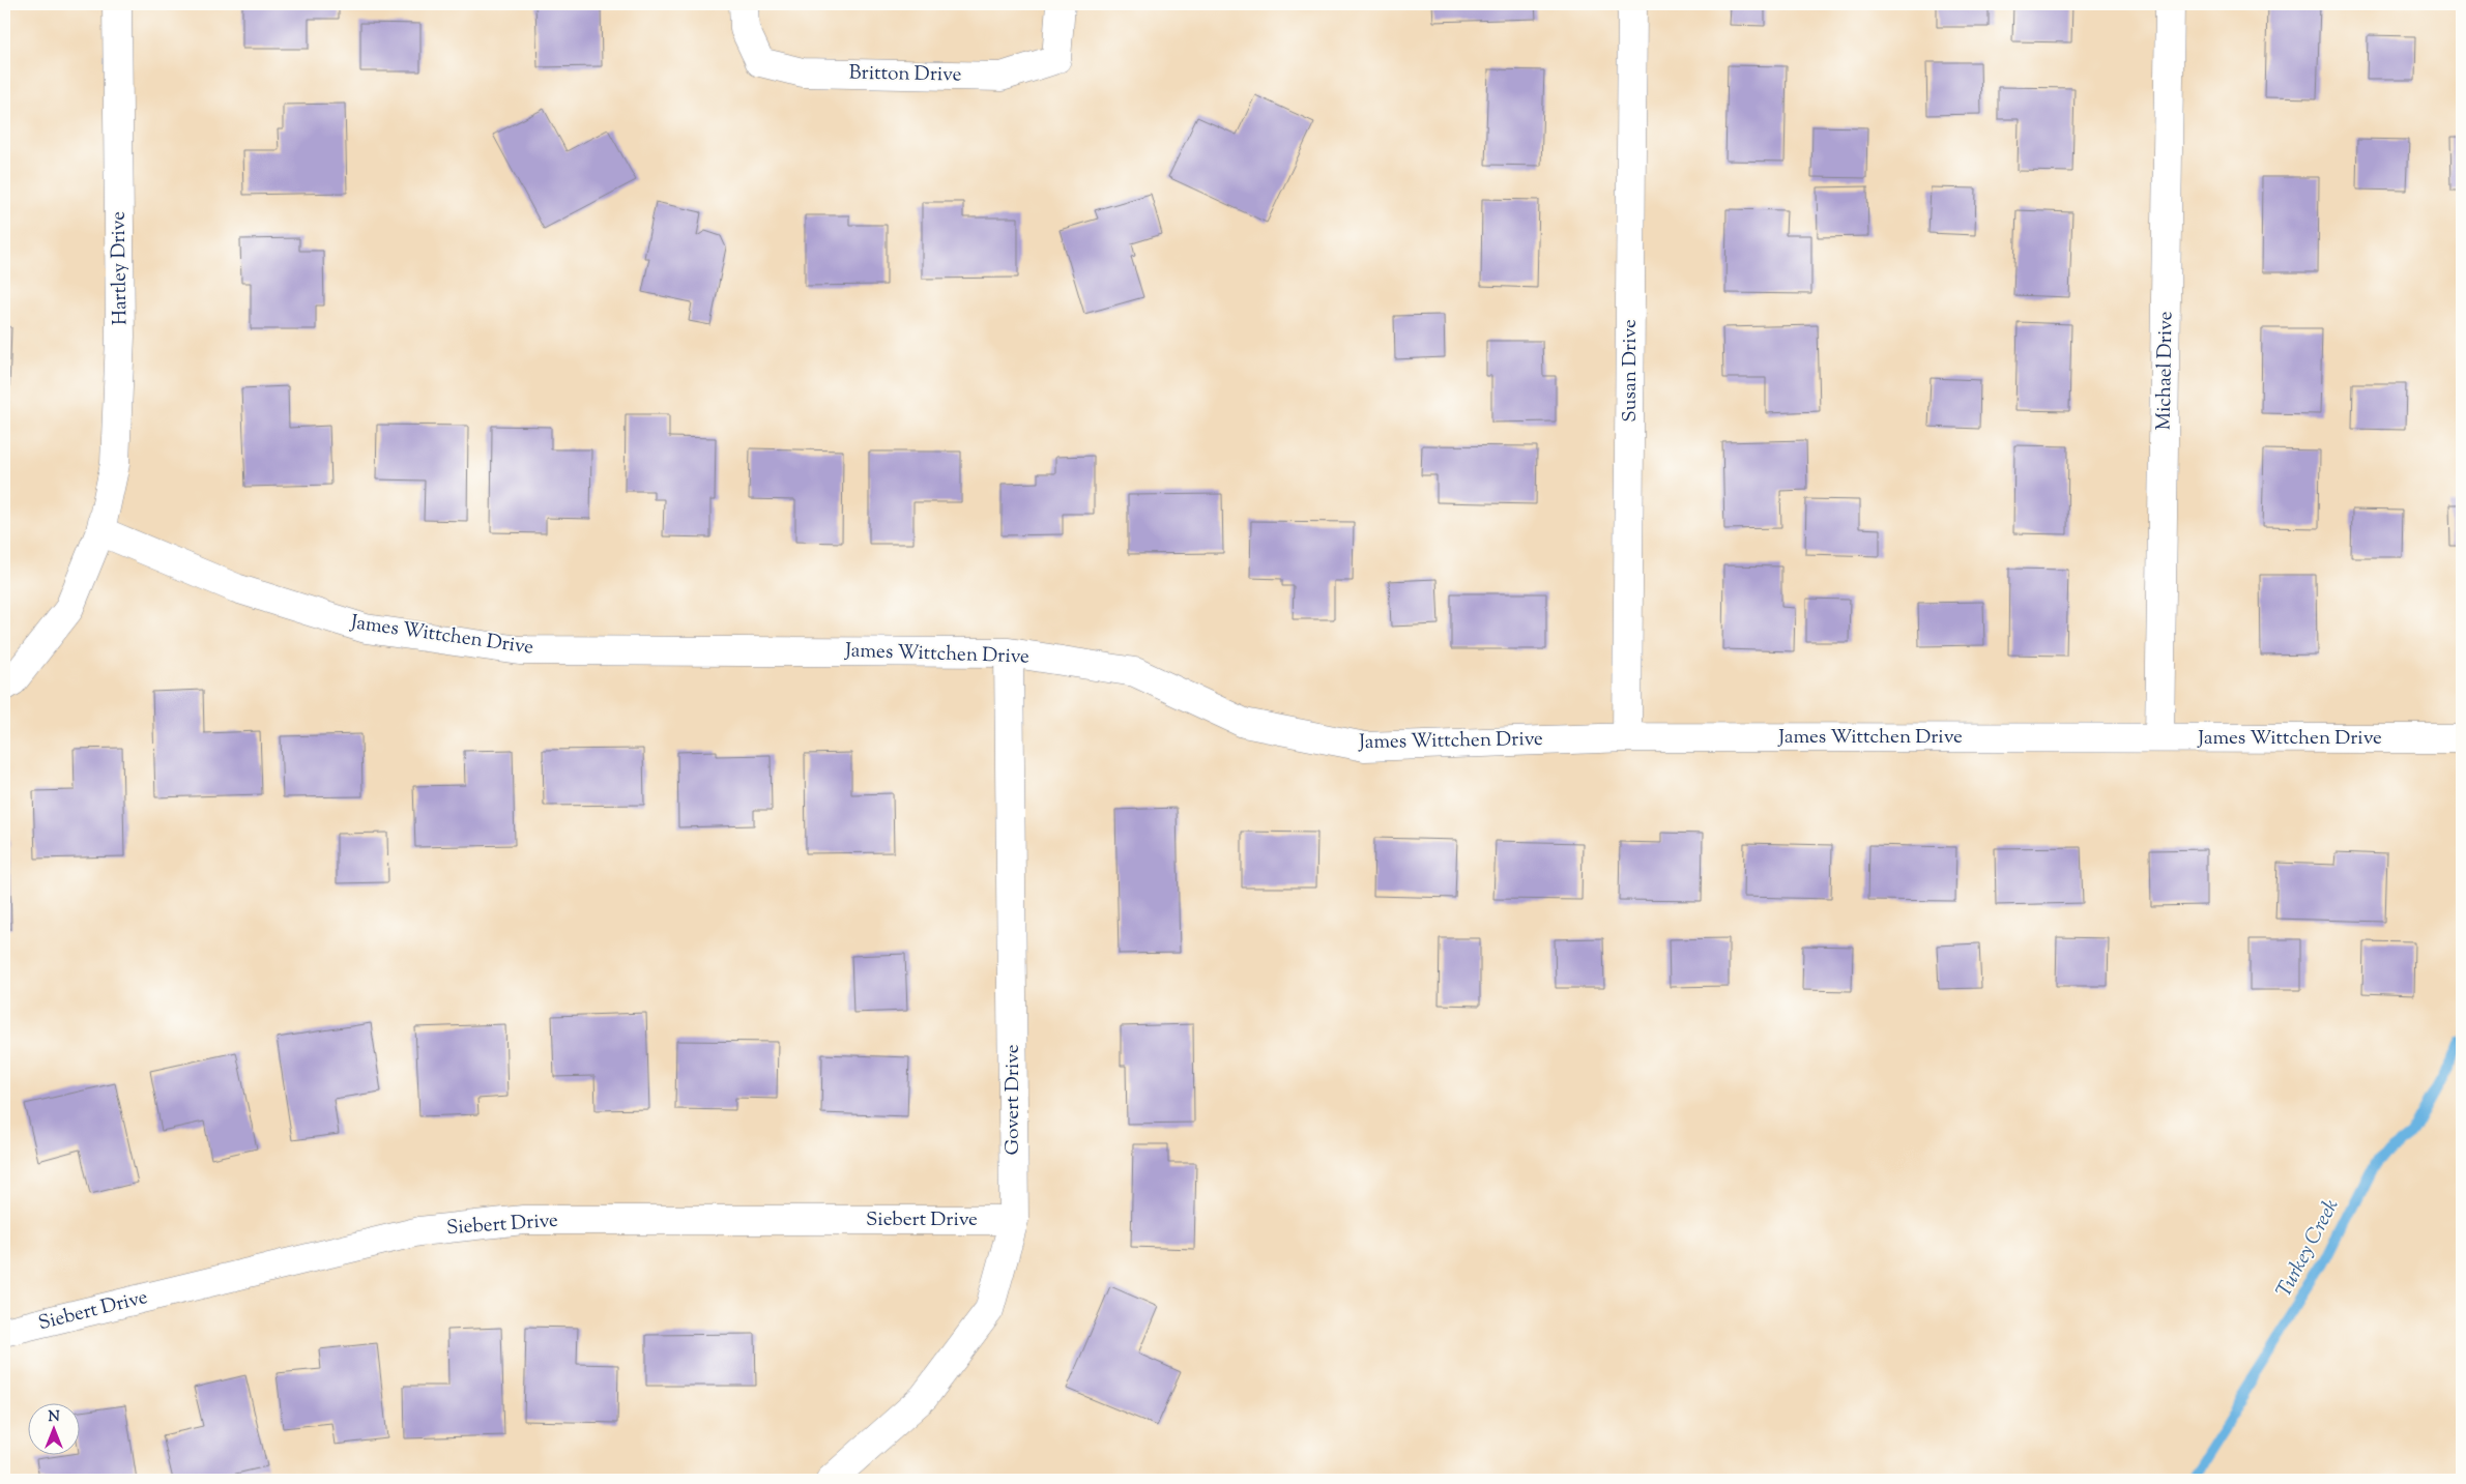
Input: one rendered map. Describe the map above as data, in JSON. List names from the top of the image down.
{
  "streets": {
    "street": [
      "Britton Drive",
      "Hartley Drive",
      "Susan Drive",
      "Michael Drive",
      "James Wittchen Drive",
      "Govert Drive",
      "Siebert Drive"
    ]
  },
  "crossings": [
    ["Hartley Drive", "James Wittchen Drive"],
    ["Susan Drive", "James Wittchen Drive"],
    ["Michael Drive", "James Wittchen Drive"],
    ["James Wittchen Drive", "Govert Drive"],
    ["Govert Drive", "Siebert Drive"]
  ],
  "water": ["Turkey Creek"],
  "north": "top"
}
